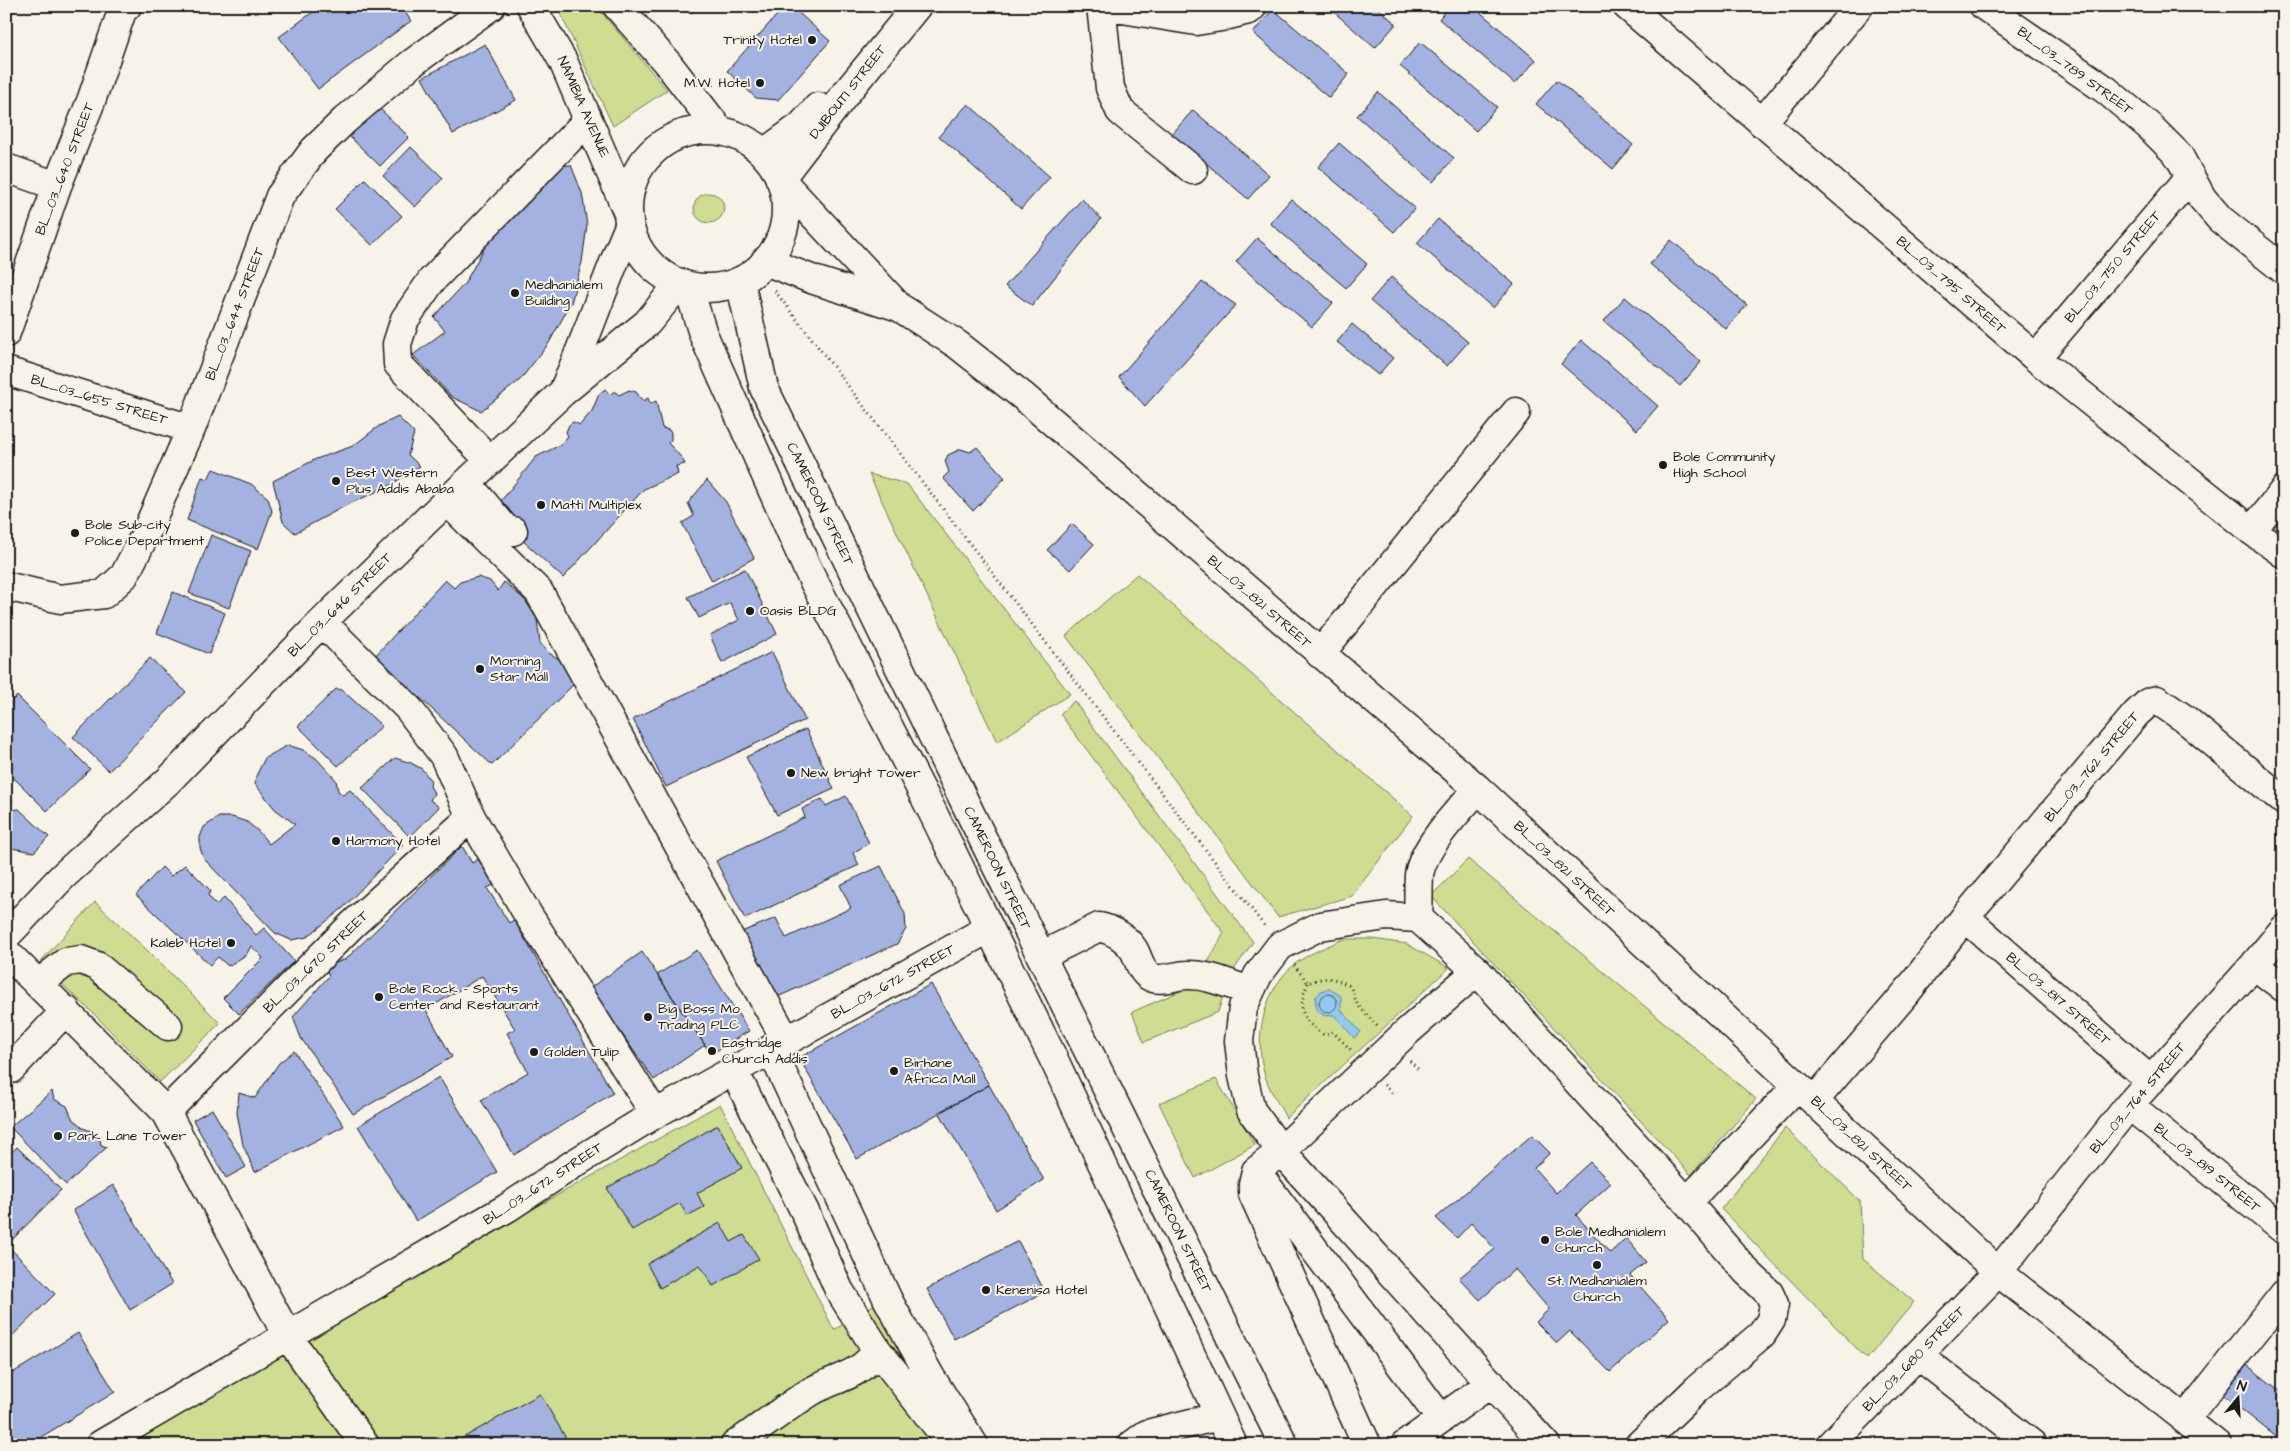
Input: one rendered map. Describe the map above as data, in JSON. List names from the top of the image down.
{
  "streets": {
    "street": [
      "BL_03_789 STREET",
      "DJIBOUTI STREET",
      "NAMIBIA AVENUE",
      "BL_03_640 STREET",
      "BL_03_750 STREET",
      "BL_03_795 STREET",
      "BL_03_644 STREET",
      "BL_03_655 STREET",
      "CAMEROON STREET",
      "BL_03_821 STREET",
      "BL_03_646 STREET",
      "BL_03_762 STREET",
      "BL_03_670 STREET",
      "BL_03_672 STREET",
      "BL_03_817 STREET",
      "BL_03_764 STREET",
      "BL_03_819 STREET",
      "BL_03_680 STREET"
    ]
  },
  "crossings": [
    ["BL_03_789 STREET", "BL_03_750 STREET"],
    ["DJIBOUTI STREET", "NAMIBIA AVENUE"],
    ["DJIBOUTI STREET", "CAMEROON STREET"],
    ["DJIBOUTI STREET", "BL_03_646 STREET"],
    ["NAMIBIA AVENUE", "CAMEROON STREET"],
    ["NAMIBIA AVENUE", "BL_03_646 STREET"],
    ["BL_03_750 STREET", "BL_03_795 STREET"],
    ["BL_03_644 STREET", "BL_03_655 STREET"],
    ["CAMEROON STREET", "BL_03_646 STREET"],
    ["BL_03_821 STREET", "BL_03_762 STREET"],
    ["BL_03_821 STREET", "BL_03_764 STREET"],
    ["BL_03_821 STREET", "BL_03_680 STREET"],
    ["BL_03_762 STREET", "BL_03_817 STREET"],
    ["BL_03_817 STREET", "BL_03_764 STREET"],
    ["BL_03_764 STREET", "BL_03_819 STREET"],
    ["BL_03_764 STREET", "BL_03_680 STREET"]
  ],
  "places": [
    "Trinity Hotel",
    "M.W. Hotel",
    "Medhanialem Building",
    "Bole Community High School",
    "Best Western Plus Addis Ababa",
    "Matti Multiplex",
    "Bole Sub-city Police Department",
    "Oasis BLDG",
    "Morning Star Mall",
    "New bright Tower",
    "Harmony Hotel",
    "Kaleb Hotel",
    "Bole Rock - Sports Center and Restaurant",
    "Big Boss Mo Trading PLC",
    "Eastridge Church Addis",
    "Golden Tulip",
    "Birhane Africa Mall",
    "Park Lane Tower",
    "Bole Medhanialem Church",
    "St. Medhanialem Church",
    "Kenenisa Hotel"
  ],
  "north": "top"
}
